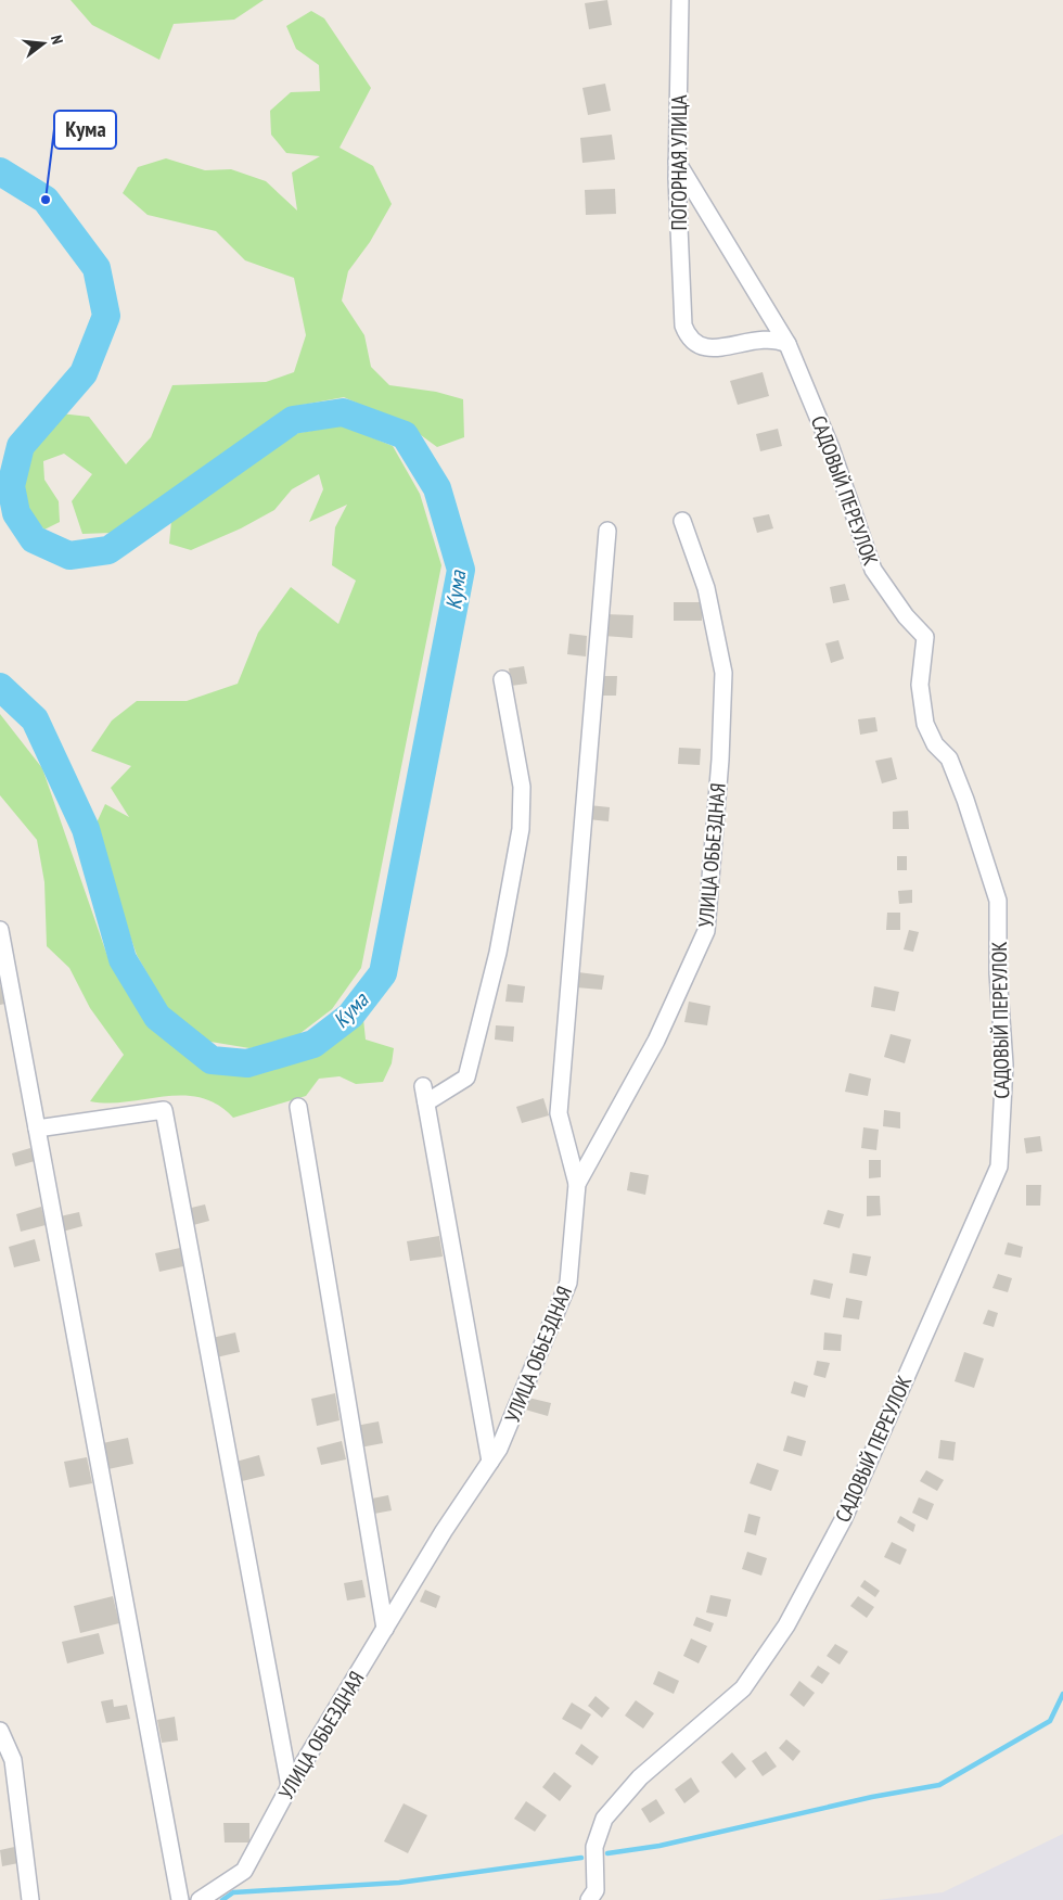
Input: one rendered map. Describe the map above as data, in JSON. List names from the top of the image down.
{
  "streets": {
    "street": ["ПОГОРНАЯ УЛИЦА", "САДОВЫЙ ПЕРЕУЛОК", "УЛИЦА ОБЬЕЗДНАЯ"]
  },
  "crossings": [
    ["ПОГОРНАЯ УЛИЦА", "САДОВЫЙ ПЕРЕУЛОК"]
  ],
  "water": ["Кума"],
  "places": ["Кума"],
  "north": "right"
}
